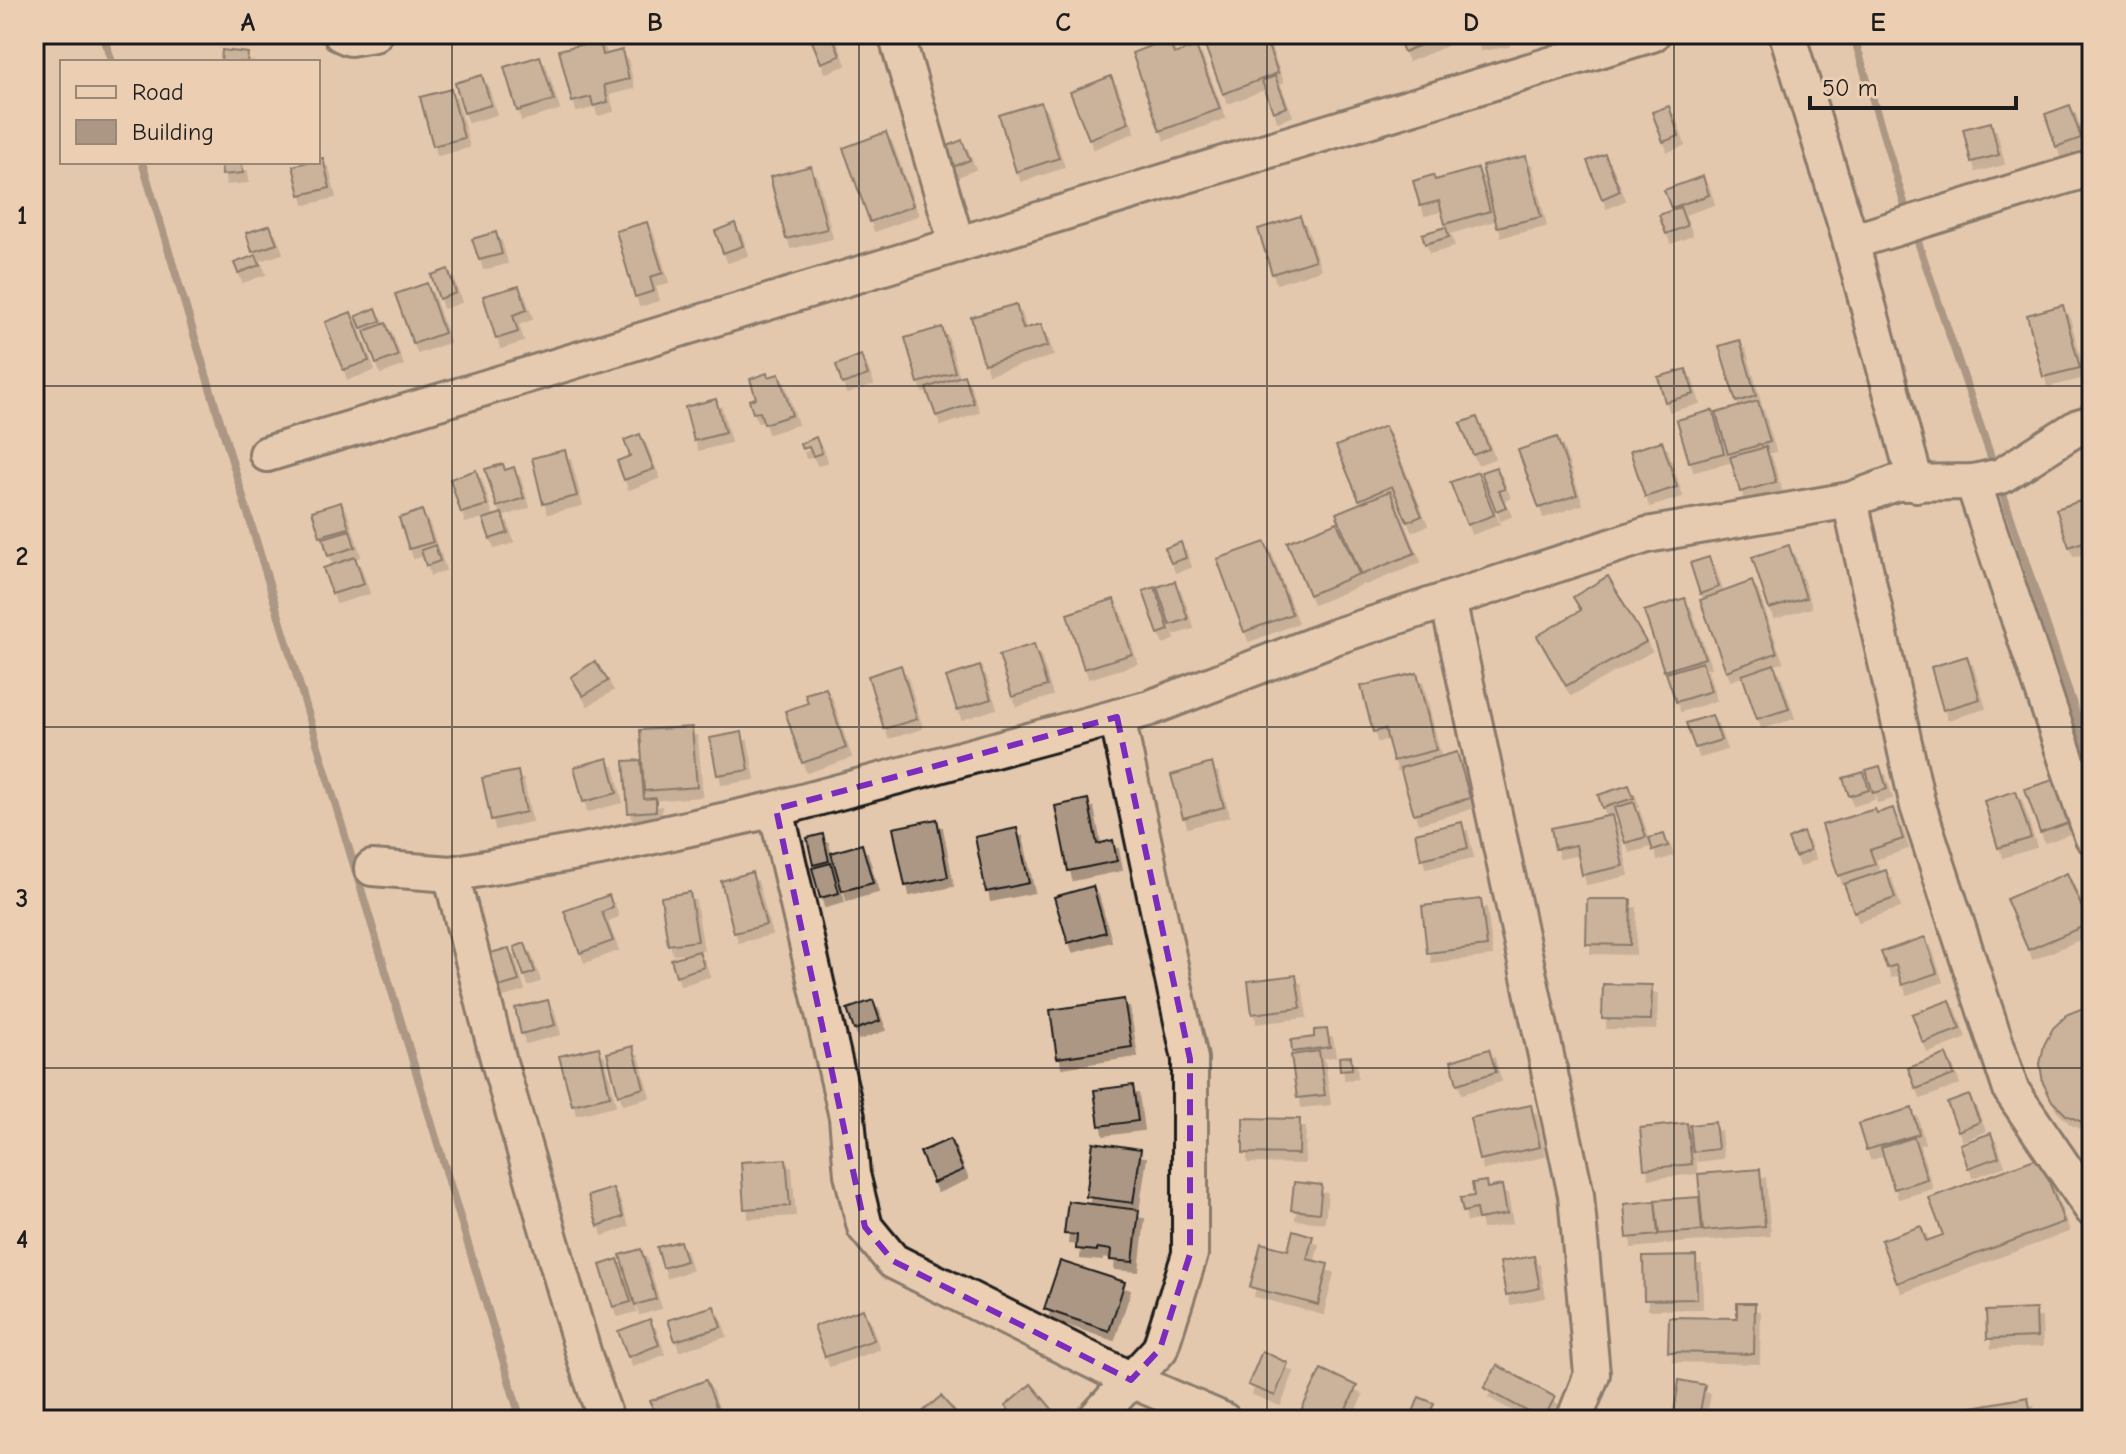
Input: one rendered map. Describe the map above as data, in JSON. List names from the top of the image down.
{
  "legend": ["Road", "Building"],
  "scale_bar": "50 m",
  "grid": {
    "columns": [
      "A",
      "B",
      "C",
      "D",
      "E"
    ],
    "rows": [
      "1",
      "2",
      "3",
      "4"
    ]
  }
}
